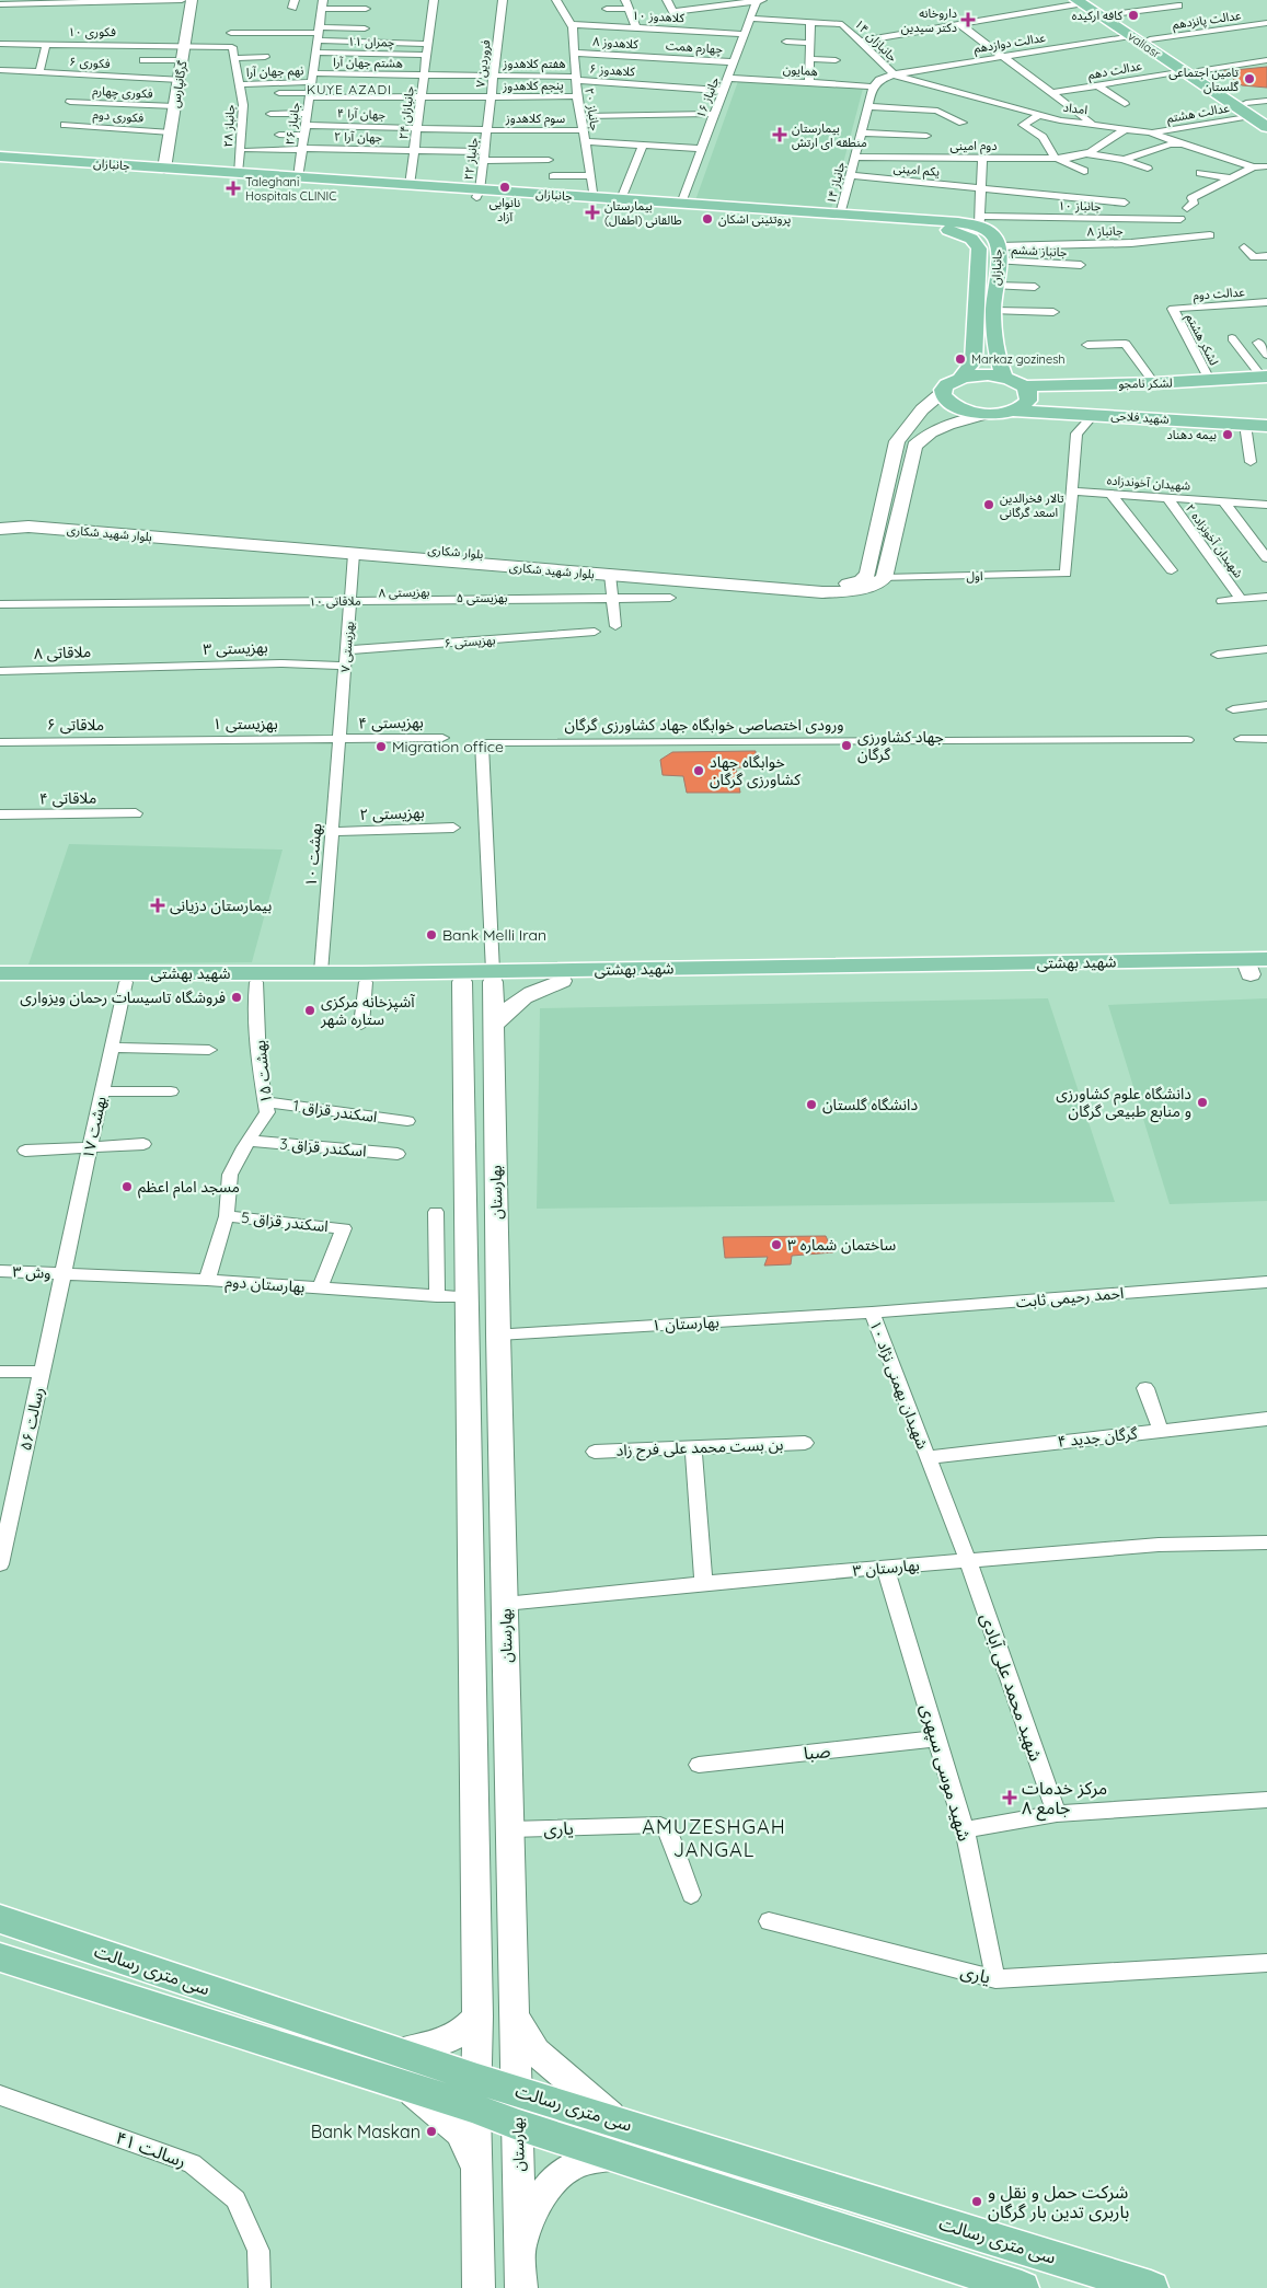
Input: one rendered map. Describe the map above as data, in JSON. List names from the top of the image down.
{
  "streets": {
    "main road": [
      "valiasr",
      "گرگانپارس",
      "جانبازان",
      "لشکر نامجو",
      "شهید فلاحی",
      "بلوار شهید شکاری",
      "بلوار شکاری",
      "شهید بهشتی",
      "بهارستان",
      "سی متری رسالت"
    ],
    "street": [
      "کلاهدوز ۱۰",
      "عدالت پانزدهم",
      "فکوری ۱۰",
      "جانبازان ۱۴",
      "۱۱ چمران",
      "کلاهدوز ۸",
      "عدالت دوازدهم",
      "چهارم همت",
      "فکوری ۶",
      "هشتم جهان آرا",
      "فروردین ۷",
      "هفتم کلاهدوز",
      "کلاهدوز ۶",
      "همایون",
      "عدالت دهم",
      "نهم جهان آرا",
      "پنجم کلاهدوز",
      "فکوری چهارم",
      "جانباز ۱۶",
      "امداد",
      "۲۰ جانباز",
      "جانبازان ۲۴",
      "عدالت هشتم",
      "۴ جهان آرا",
      "فکوری دوم",
      "سوم کلاهدوز",
      "جانباز ۲۶",
      "جانباز ۲۸",
      "۲ جهان آرا",
      "دوم امینی",
      "۲۲ جانباز",
      "یکم امینی",
      "جانباز ۱۴",
      "۱۰ جانباز",
      "جانباز ۸",
      "جانباز ششم",
      "عدالت دوم",
      "لشکر هشتم",
      "شهیدان آخوندزاده",
      "۲ شهیدان آخونزاده",
      "اول",
      "۸ بهزیستی",
      "۵ بهزیستی",
      "۱۰ ملاقاتی",
      "بهزیستی ۶",
      "۷ بهزیستی",
      "۳ بهزیستی",
      "ملاقاتی ۸",
      "بهزیستی ۴",
      "بهزیستی ۱",
      "۶ ملاقاتی",
      "ورودی اختصاصی خوابگاه جهاد کشاورزی گرگان",
      "ملاقاتی ۴",
      "۲ بهزیستی",
      "بهشت ۱۰",
      "بهشت ۱۵",
      "اسکندر قزاق 1",
      "بهشت ۱۷",
      "اسکندر قزاق 3",
      "اسکندر قزاق 5",
      "وش ۳",
      "بهارستان دوم",
      "احمد رحیمی ثابت",
      "۱ بهارستان",
      "۱۰ شهیدان بهمنی نژاد",
      "۵۶ رسالت",
      "گرگان جدید ۴",
      "بن بست محمد علی فرح زاد",
      "بهارستان ۳",
      "شهید محمد علی آبادی",
      "صبا",
      "شهید موسی سپهری",
      "یاری",
      "۴۱ رسالت"
    ]
  },
  "crossings": [
    ["کلاهدوز ۱۰", "جانباز ۱۶"],
    ["کلاهدوز ۱۰", "۲۰ جانباز"],
    ["فکوری ۱۰", "گرگانپارس"],
    ["فکوری ۱۰", "جانباز ۲۸"],
    ["جانبازان ۱۴", "عدالت دوازدهم"],
    ["جانبازان ۱۴", "امداد"],
    ["۱۱ چمران", "جانبازان ۲۴"],
    ["۱۱ چمران", "جانباز ۲۶"],
    ["کلاهدوز ۸", "چهارم همت"],
    ["کلاهدوز ۸", "۲۰ جانباز"],
    ["عدالت دوازدهم", "valiasr"],
    ["عدالت دوازدهم", "امداد"],
    ["valiasr", "عدالت دهم"],
    ["valiasr", "عدالت هشتم"],
    ["چهارم همت", "جانباز ۱۶"],
    ["فکوری ۶", "گرگانپارس"],
    ["هشتم جهان آرا", "هفتم کلاهدوز"],
    ["هشتم جهان آرا", "نهم جهان آرا"],
    ["هشتم جهان آرا", "جانبازان ۲۴"],
    ["هشتم جهان آرا", "جانباز ۲۶"],
    ["فروردین ۷", "هفتم کلاهدوز"],
    ["فروردین ۷", "پنجم کلاهدوز"],
    ["فروردین ۷", "سوم کلاهدوز"],
    ["فروردین ۷", "۲۲ جانباز"],
    ["هفتم کلاهدوز", "کلاهدوز ۶"],
    ["هفتم کلاهدوز", "۲۰ جانباز"],
    ["کلاهدوز ۶", "جانباز ۱۶"],
    ["کلاهدوز ۶", "۲۰ جانباز"],
    ["همایون", "جانباز ۱۶"],
    ["همایون", "جانباز ۱۴"],
    ["نهم جهان آرا", "جانباز ۲۶"],
    ["نهم جهان آرا", "جانباز ۲۸"],
    ["گرگانپارس", "فکوری چهارم"],
    ["گرگانپارس", "فکوری دوم"],
    ["گرگانپارس", "جانبازان"],
    ["پنجم کلاهدوز", "۲۰ جانباز"],
    ["پنجم کلاهدوز", "جانبازان ۲۴"],
    ["پنجم کلاهدوز", "جانباز ۲۶"],
    ["جانباز ۱۶", "جانبازان"],
    ["امداد", "عدالت هشتم"],
    ["۲۰ جانباز", "سوم کلاهدوز"],
    ["۲۰ جانباز", "جانبازان"],
    ["جانبازان ۲۴", "۴ جهان آرا"],
    ["جانبازان ۲۴", "۲ جهان آرا"],
    ["جانبازان ۲۴", "جانبازان"],
    ["۴ جهان آرا", "سوم کلاهدوز"],
    ["۴ جهان آرا", "جانباز ۲۶"],
    ["سوم کلاهدوز", "۲۲ جانباز"],
    ["جانباز ۲۶", "۲ جهان آرا"],
    ["جانباز ۲۶", "جانبازان"],
    ["جانباز ۲۸", "جانبازان"],
    ["۲ جهان آرا", "۲۲ جانباز"],
    ["دوم امینی", "جانباز ۱۴"],
    ["۲۲ جانباز", "جانبازان"],
    ["جانبازان", "جانباز ۱۴"],
    ["جانبازان", "۱۰ جانباز"],
    ["جانبازان", "جانباز ۸"],
    ["جانبازان", "جانباز ششم"],
    ["جانبازان", "شهید فلاحی"],
    ["جانبازان", "بلوار شکاری"],
    ["یکم امینی", "جانباز ۱۴"],
    ["۱۰ جانباز", "جانباز ۸"],
    ["جانباز ۸", "جانباز ششم"],
    ["عدالت دوم", "لشکر هشتم"],
    ["لشکر هشتم", "لشکر نامجو"],
    ["شهید فلاحی", "بلوار شکاری"],
    ["شهیدان آخوندزاده", "۲ شهیدان آخونزاده"],
    ["شهیدان آخوندزاده", "اول"],
    ["بلوار شهید شکاری", "بلوار شکاری"],
    ["بلوار شهید شکاری", "اول"],
    ["بلوار شهید شکاری", "۷ بهزیستی"],
    ["۸ بهزیستی", "۵ بهزیستی"],
    ["۸ بهزیستی", "۷ بهزیستی"],
    ["۵ بهزیستی", "۱۰ ملاقاتی"],
    ["۵ بهزیستی", "۷ بهزیستی"],
    ["بهزیستی ۶", "۷ بهزیستی"],
    ["۷ بهزیستی", "۳ بهزیستی"],
    ["۷ بهزیستی", "بهزیستی ۴"],
    ["۷ بهزیستی", "بهزیستی ۱"],
    ["۷ بهزیستی", "بهشت ۱۰"],
    ["۳ بهزیستی", "ملاقاتی ۸"],
    ["بهزیستی ۴", "بهزیستی ۱"],
    ["بهزیستی ۴", "بهشت ۱۰"],
    ["بهزیستی ۱", "۶ ملاقاتی"],
    ["بهزیستی ۱", "بهشت ۱۰"],
    ["ورودی اختصاصی خوابگاه جهاد کشاورزی گرگان", "شهید بهشتی"],
    ["ورودی اختصاصی خوابگاه جهاد کشاورزی گرگان", "بهارستان"],
    ["۲ بهزیستی", "بهشت ۱۰"],
    ["بهشت ۱۰", "شهید بهشتی"],
    ["شهید بهشتی", "بهشت ۱۵"],
    ["شهید بهشتی", "بهشت ۱۷"],
    ["شهید بهشتی", "بهارستان"],
    ["بهشت ۱۵", "اسکندر قزاق 1"],
    ["بهشت ۱۵", "اسکندر قزاق 3"],
    ["بهشت ۱۵", "اسکندر قزاق 5"],
    ["بهشت ۱۵", "بهارستان دوم"],
    ["بهشت ۱۷", "وش ۳"],
    ["بهشت ۱۷", "بهارستان دوم"],
    ["بهشت ۱۷", "۵۶ رسالت"],
    ["بهارستان", "بهارستان دوم"],
    ["بهارستان", "۱ بهارستان"],
    ["بهارستان", "بهارستان ۳"],
    ["بهارستان", "یاری"],
    ["بهارستان", "سی متری رسالت"],
    ["اسکندر قزاق 5", "بهارستان دوم"],
    ["وش ۳", "بهارستان دوم"],
    ["وش ۳", "۵۶ رسالت"],
    ["بهارستان دوم", "۵۶ رسالت"],
    ["احمد رحیمی ثابت", "۱ بهارستان"],
    ["احمد رحیمی ثابت", "۱۰ شهیدان بهمنی نژاد"],
    ["۱ بهارستان", "۱۰ شهیدان بهمنی نژاد"],
    ["۱۰ شهیدان بهمنی نژاد", "گرگان جدید ۴"],
    ["۱۰ شهیدان بهمنی نژاد", "بهارستان ۳"],
    ["۱۰ شهیدان بهمنی نژاد", "شهید محمد علی آبادی"],
    ["بهارستان ۳", "شهید محمد علی آبادی"],
    ["بهارستان ۳", "شهید موسی سپهری"],
    ["صبا", "شهید موسی سپهری"],
    ["شهید موسی سپهری", "یاری"]
  ],
  "districts": ["KUYE AZADI", "AMUZESHGAH JANGAL"],
  "places": {
    "other": [
      "کافه ارکیده",
      "تامین اجتماعی گلستان",
      "نانوایی آزاد",
      "پروتئینی اشکان",
      "Markaz gozinesh",
      "بیمه دهناد",
      "تالار فخرالدین اسعد گرگانی",
      "جهاد کشاورزی گرگان",
      "Migration office",
      "خوابگاه جهاد کشاورزی گرگان",
      "Bank Melli Iran",
      "فروشگاه تاسیسات رحمان ویزواری",
      "آشپزخانه مرکزی ستاره شهر",
      "دانشگاه علوم کشاورزی و منابع طبیعی گرگان",
      "دانشگاه گلستان",
      "مسجد امام اعظم",
      "ساختمان شماره ۳",
      "Bank Maskan",
      "شرکت حمل و نقل و باربری تدین بار گرگان"
    ],
    "health": [
      "داروخانه دکتر سیدین",
      "بیمارستان منطقه ای ارتش",
      "Taleghani Hospitals CLINIC",
      "بیمارستان طالقانی (اطفال)",
      "بیمارستان دزیانی",
      "مرکز خدمات جامع ۸"
    ]
  }
}
